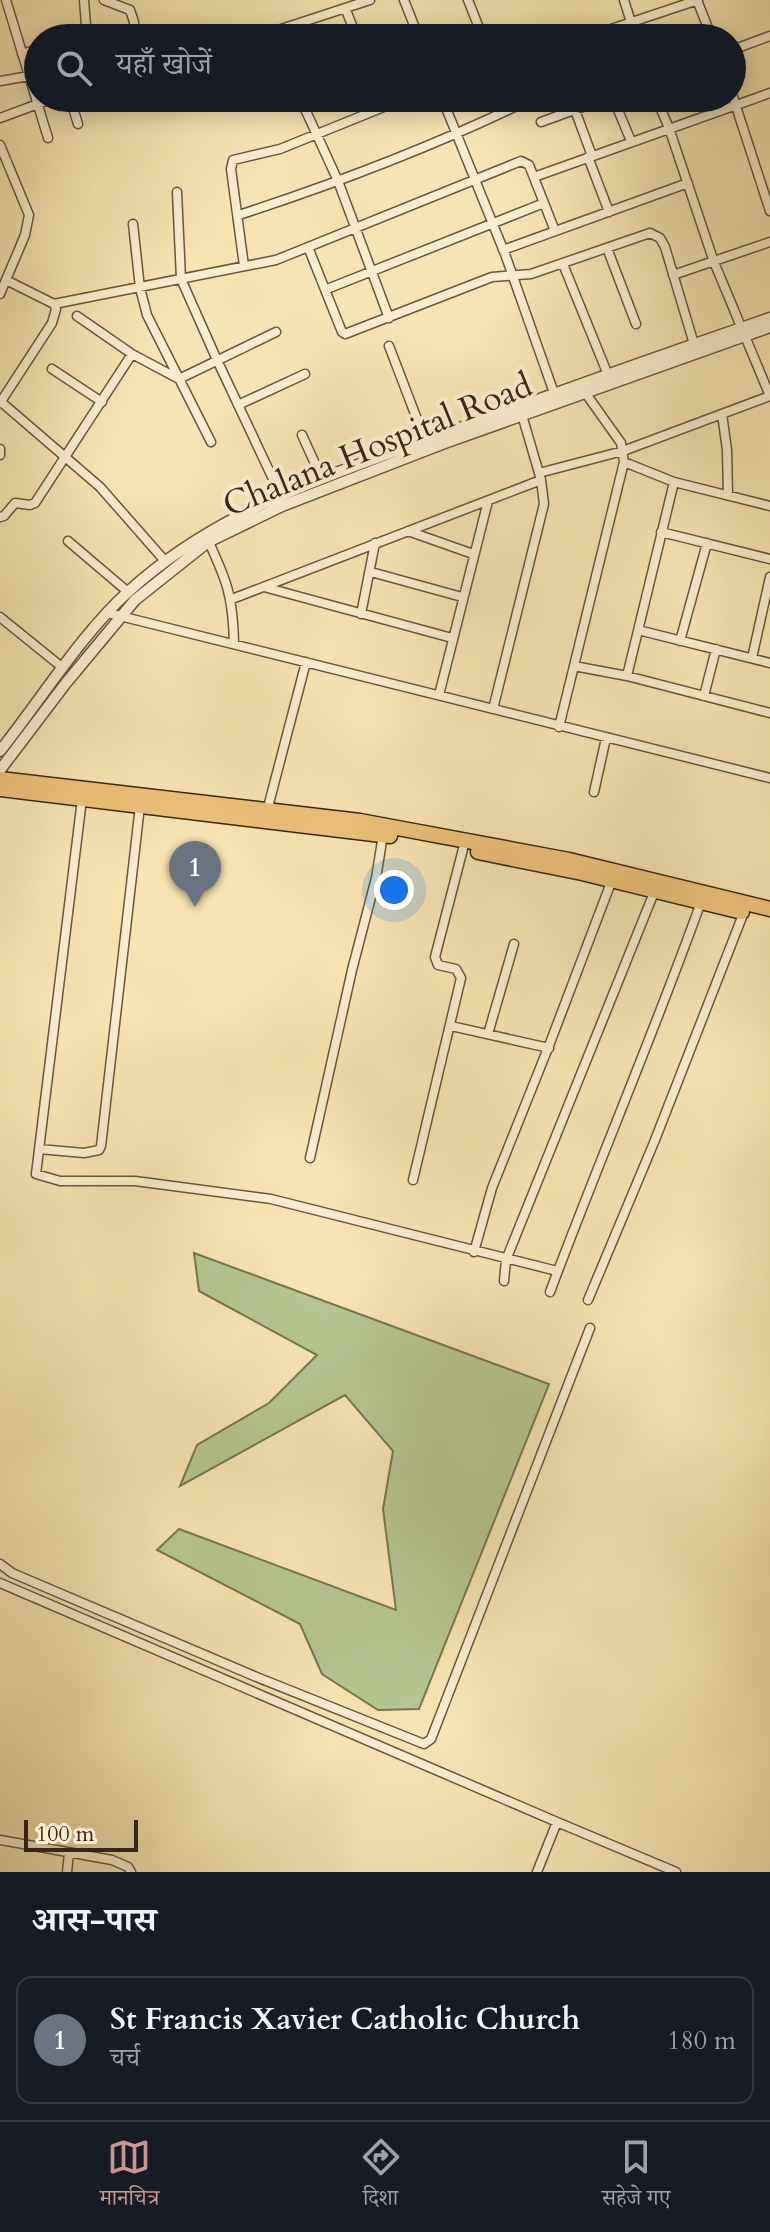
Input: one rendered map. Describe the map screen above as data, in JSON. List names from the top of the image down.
{
  "streets": {
    "street": ["Chalana Hospital Road"]
  },
  "scale_bar": "100 m",
  "page": {
    "search": "यहाँ खोजें",
    "pins": "1",
    "scale": "100 m",
    "heading": "आस-पास",
    "list": [
      {
        "mark": "1",
        "name": "St Francis Xavier Catholic Church",
        "note": "चर्च",
        "value": "180 m"
      }
    ],
    "nav": ["मानचित्र", "दिशा", "सहेजे गए"]
  }
}
